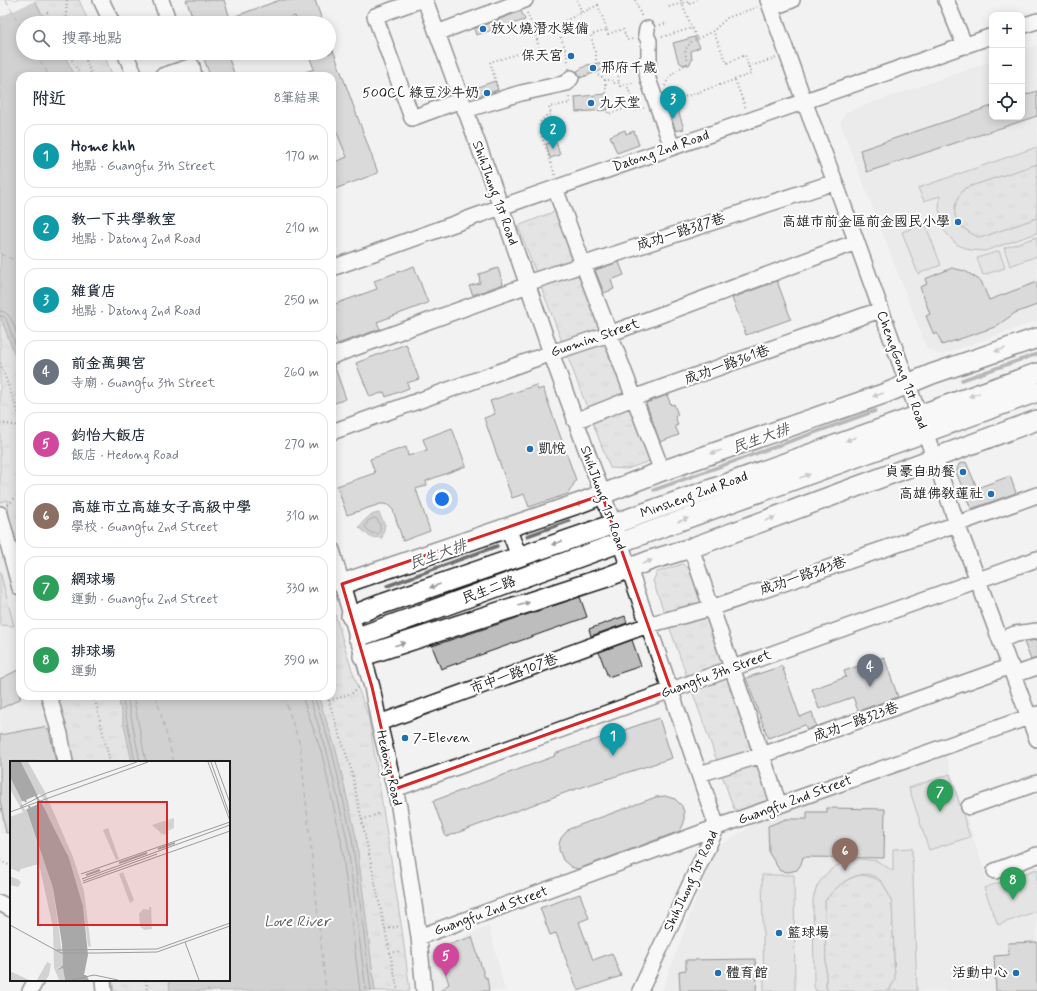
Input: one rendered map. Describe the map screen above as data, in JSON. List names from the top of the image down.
{
  "streets": {
    "main road": ["Minsheng 2nd Road", "民生二路"],
    "street": [
      "Datong 2nd Road",
      "ShihJhong 1st Road",
      "成功一路387巷",
      "Guomin Street",
      "成功一路361巷",
      "ChengGong 1st Road",
      "成功一路343巷",
      "市中一路107巷",
      "Guangfu 3th Street",
      "成功一路323巷",
      "Hedong Road",
      "Guangfu 2nd Street"
    ]
  },
  "crossings": [
    ["Datong 2nd Road", "ShihJhong 1st Road"],
    ["Datong 2nd Road", "ChengGong 1st Road"],
    ["ShihJhong 1st Road", "成功一路387巷"],
    ["ShihJhong 1st Road", "Guomin Street"],
    ["ShihJhong 1st Road", "成功一路361巷"],
    ["ShihJhong 1st Road", "Minsheng 2nd Road"],
    ["ShihJhong 1st Road", "成功一路343巷"],
    ["ShihJhong 1st Road", "民生二路"],
    ["ShihJhong 1st Road", "市中一路107巷"],
    ["ShihJhong 1st Road", "Guangfu 3th Street"],
    ["ShihJhong 1st Road", "成功一路323巷"],
    ["ShihJhong 1st Road", "Guangfu 2nd Street"],
    ["成功一路387巷", "ChengGong 1st Road"],
    ["Guomin Street", "ChengGong 1st Road"],
    ["成功一路361巷", "ChengGong 1st Road"],
    ["ChengGong 1st Road", "Minsheng 2nd Road"],
    ["ChengGong 1st Road", "成功一路343巷"],
    ["ChengGong 1st Road", "Guangfu 3th Street"],
    ["ChengGong 1st Road", "成功一路323巷"],
    ["ChengGong 1st Road", "Guangfu 2nd Street"],
    ["Minsheng 2nd Road", "民生二路"],
    ["Minsheng 2nd Road", "Hedong Road"],
    ["成功一路343巷", "市中一路107巷"],
    ["民生二路", "Hedong Road"],
    ["市中一路107巷", "Hedong Road"],
    ["Guangfu 3th Street", "Hedong Road"],
    ["Hedong Road", "Guangfu 2nd Street"]
  ],
  "water": ["民生大排", "Love River"],
  "places": [
    "放火燒潛水裝備",
    "保天宮",
    "邢府千歲",
    "500CC 綠豆沙牛奶",
    "九天堂",
    "高雄市前金區前金國民小學",
    "凱悅",
    "貞豪自助餐",
    "高雄佛教蓮社",
    "7-Eleven",
    "籃球場",
    "體育館",
    "活動中心"
  ],
  "page": {
    "map_buttons": ["+", "−"],
    "search": "搜尋地點",
    "heading": ["附近", "8筆結果"],
    "pins": [
      "3",
      "2",
      "4",
      "1",
      "7",
      "6",
      "8",
      "5"
    ],
    "list": [
      {
        "mark": "1",
        "name": "Home khh",
        "note": "地點 · Guangfu 3th Street",
        "value": "170 m"
      },
      {
        "mark": "2",
        "name": "教一下共學教室",
        "note": "地點 · Datong 2nd Road",
        "value": "210 m"
      },
      {
        "mark": "3",
        "name": "雜貨店",
        "note": "地點 · Datong 2nd Road",
        "value": "250 m"
      },
      {
        "mark": "4",
        "name": "前金萬興宮",
        "note": "寺廟 · Guangfu 3th Street",
        "value": "260 m"
      },
      {
        "mark": "5",
        "name": "鈞怡大飯店",
        "note": "飯店 · Hedong Road",
        "value": "270 m"
      },
      {
        "mark": "6",
        "name": "高雄市立高雄女子高級中學",
        "note": "學校 · Guangfu 2nd Street",
        "value": "310 m"
      },
      {
        "mark": "7",
        "name": "網球場",
        "note": "運動 · Guangfu 2nd Street",
        "value": "330 m"
      },
      {
        "mark": "8",
        "name": "排球場",
        "note": "運動",
        "value": "390 m"
      }
    ]
  }
}
